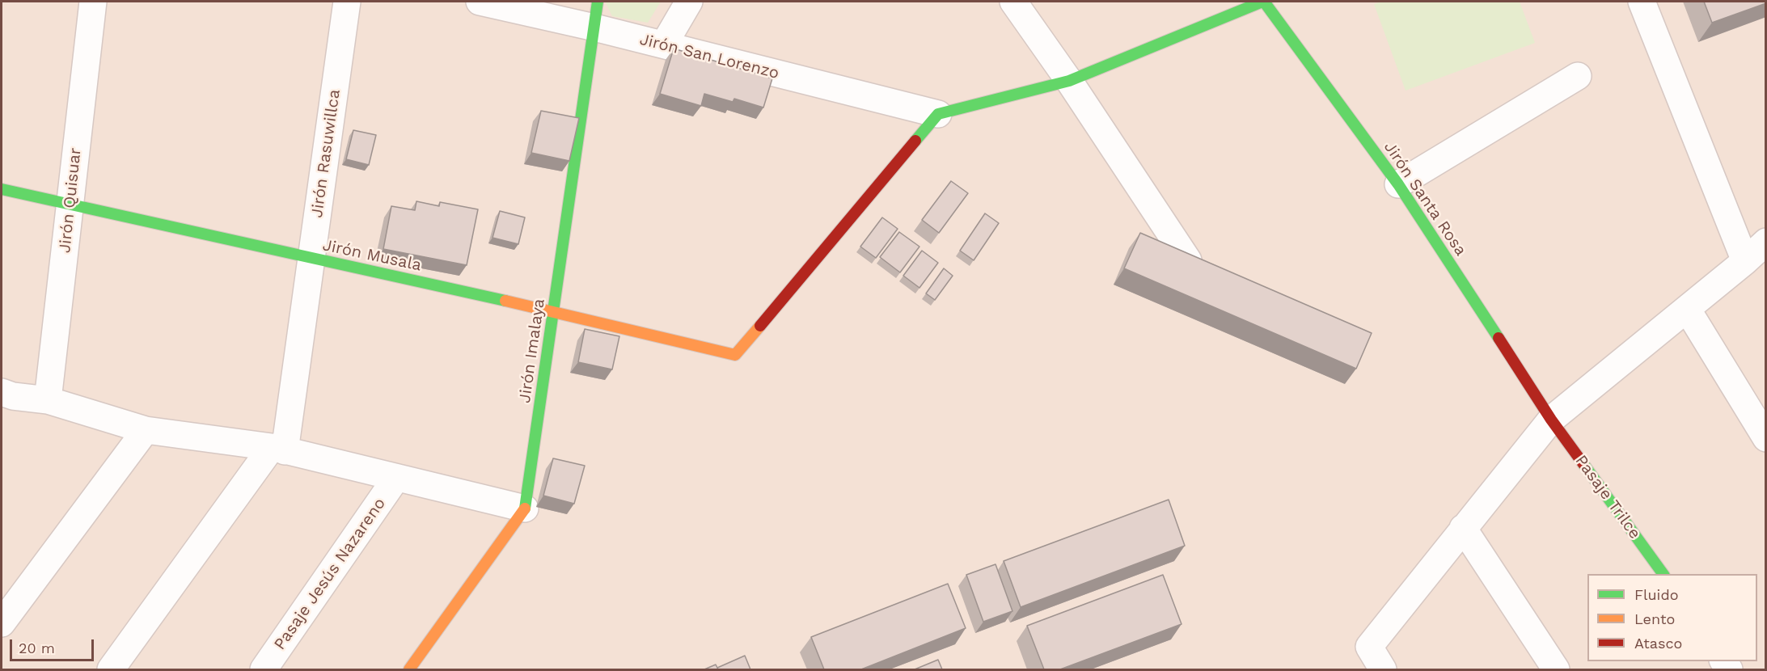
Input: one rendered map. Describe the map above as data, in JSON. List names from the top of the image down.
{
  "streets": {
    "street": [
      "Jirón San Lorenzo",
      "Jirón Rasuwillca",
      "Jirón Santa Rosa",
      "Jirón Quisuar",
      "Jirón Musala",
      "Jirón Imalaya",
      "Pasaje Trilce",
      "Pasaje Jesús Nazareno"
    ]
  },
  "crossings": [
    ["Jirón San Lorenzo", "Jirón Musala"],
    ["Jirón San Lorenzo", "Jirón Imalaya"],
    ["Jirón Rasuwillca", "Jirón Musala"],
    ["Jirón Santa Rosa", "Pasaje Trilce"],
    ["Jirón Quisuar", "Jirón Musala"],
    ["Jirón Musala", "Jirón Imalaya"]
  ],
  "legend": ["Fluido", "Lento", "Atasco"],
  "scale_bar": "20 m"
}
